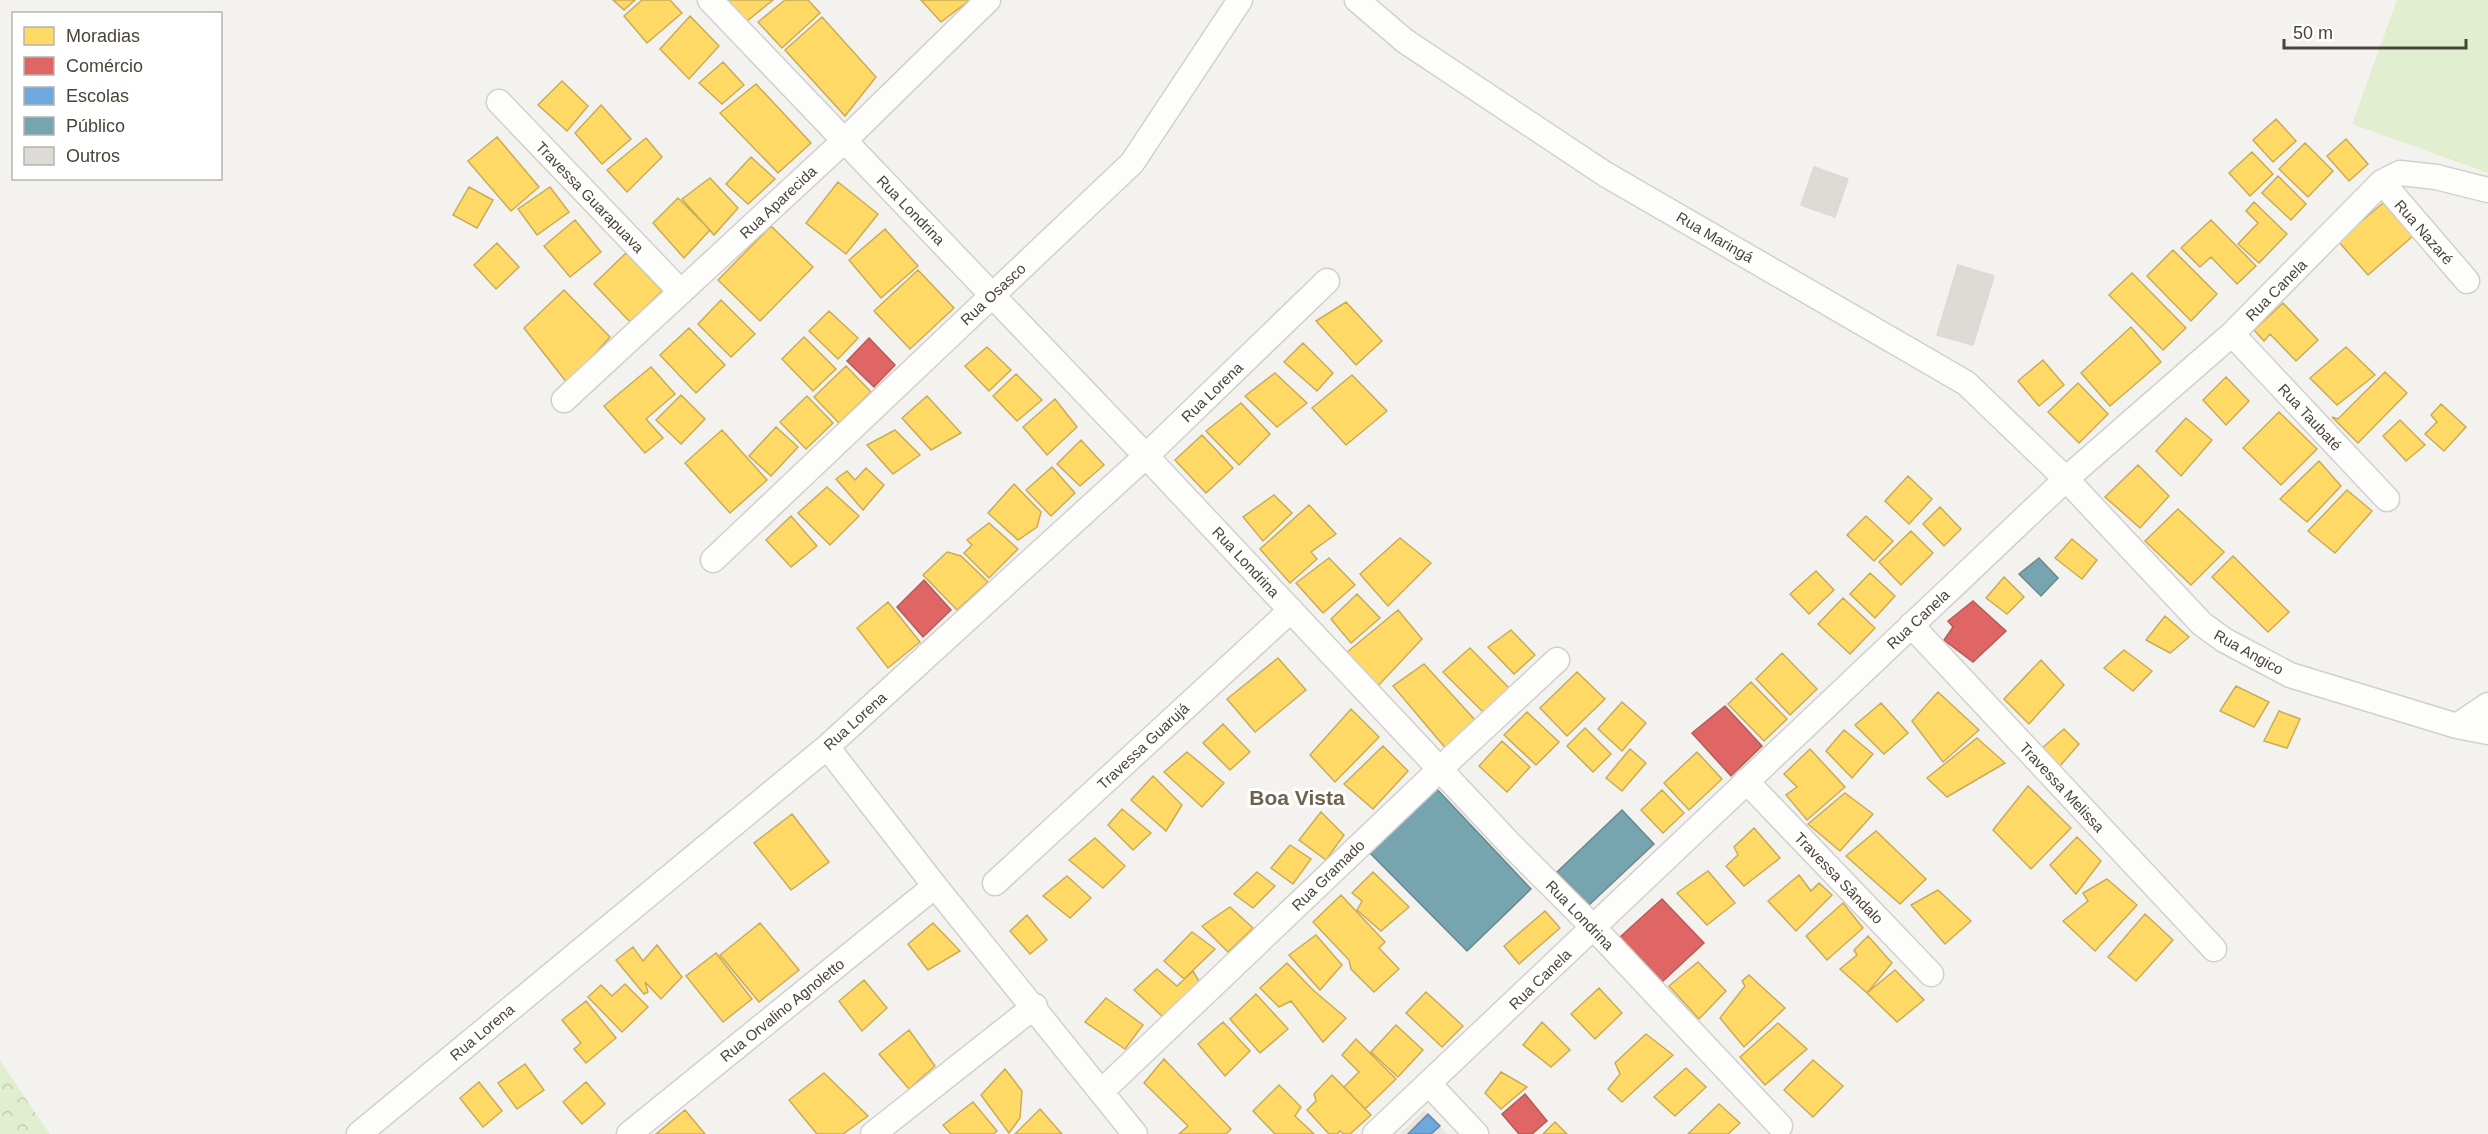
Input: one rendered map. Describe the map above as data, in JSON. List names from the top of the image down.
{
  "streets": {
    "street": [
      "Travessa Guarapuava",
      "Rua Aparecida",
      "Rua Londrina",
      "Rua Nazaré",
      "Rua Maringá",
      "Rua Canela",
      "Rua Osasco",
      "Rua Lorena",
      "Rua Taubaté",
      "Rua Angico",
      "Travessa Guarujá",
      "Travessa Melissa",
      "Rua Gramado",
      "Travessa Sândalo",
      "Rua Orvalino Agnoletto"
    ]
  },
  "crossings": [
    ["Travessa Guarapuava", "Rua Aparecida"],
    ["Rua Aparecida", "Rua Londrina"],
    ["Rua Londrina", "Rua Canela"],
    ["Rua Londrina", "Rua Osasco"],
    ["Rua Londrina", "Rua Lorena"],
    ["Rua Londrina", "Travessa Guarujá"],
    ["Rua Londrina", "Rua Gramado"],
    ["Rua Nazaré", "Rua Canela"],
    ["Rua Maringá", "Rua Canela"],
    ["Rua Maringá", "Rua Angico"],
    ["Rua Canela", "Rua Taubaté"],
    ["Rua Canela", "Rua Angico"],
    ["Rua Canela", "Travessa Melissa"],
    ["Rua Canela", "Travessa Sândalo"]
  ],
  "districts": ["Boa Vista"],
  "legend": [
    "Moradias",
    "Comércio",
    "Escolas",
    "Público",
    "Outros"
  ],
  "scale_bar": "50 m"
}
